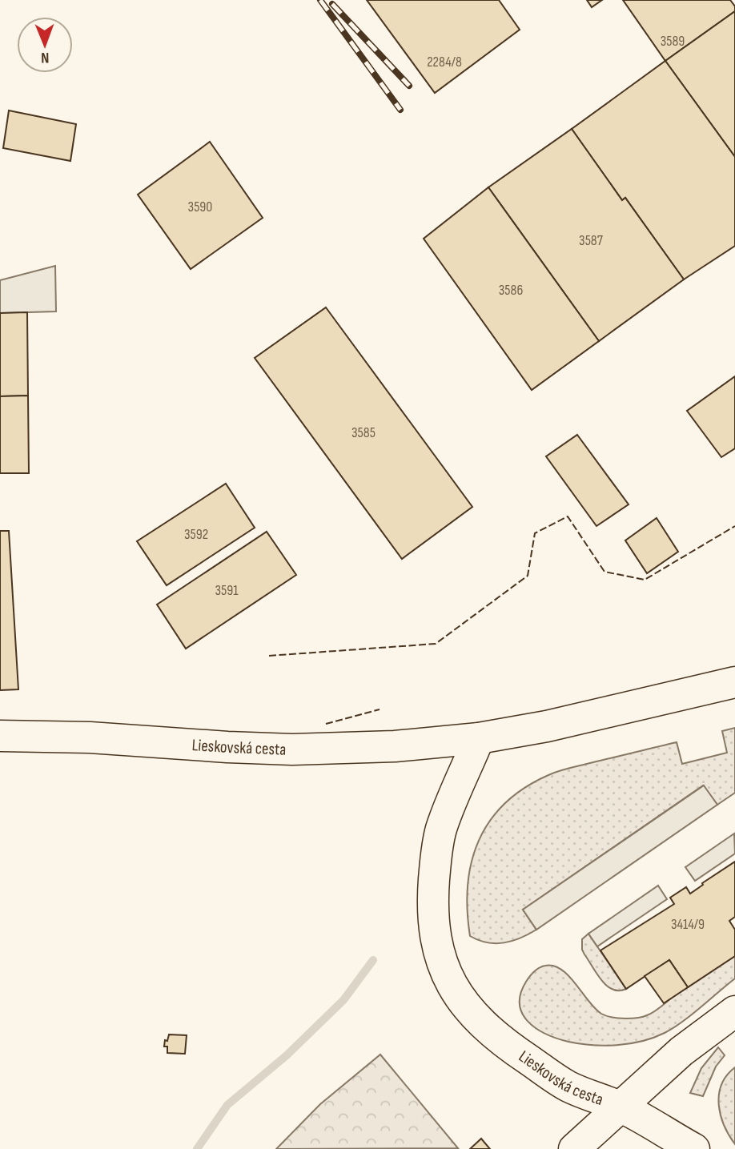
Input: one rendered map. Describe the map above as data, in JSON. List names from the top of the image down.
{
  "streets": {
    "street": ["Lieskovská cesta"]
  },
  "house_numbers": [
    "3589",
    "2284/8",
    "3590",
    "3587",
    "3586",
    "3585",
    "3592",
    "3591",
    "3414/9"
  ],
  "north": "bottom"
}
